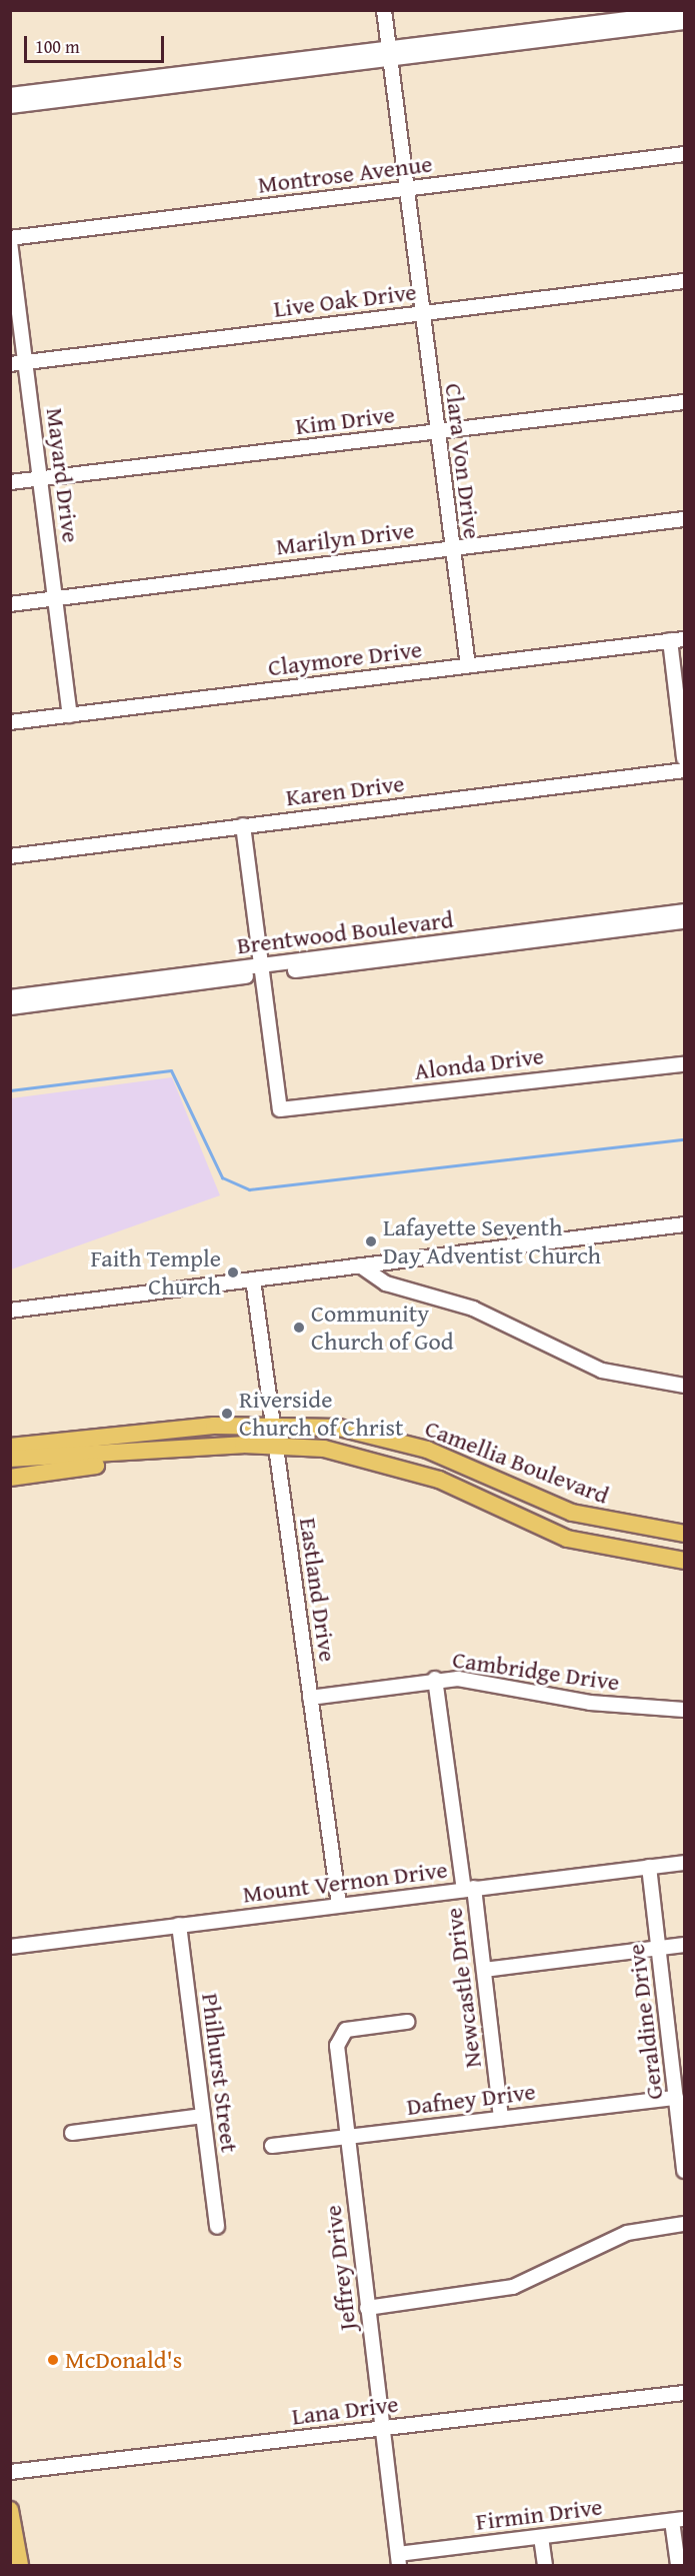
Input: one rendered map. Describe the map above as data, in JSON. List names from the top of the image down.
{
  "streets": {
    "main road": ["Camellia Boulevard"],
    "street": [
      "Montrose Avenue",
      "Live Oak Drive",
      "Kim Drive",
      "Clara Von Drive",
      "Mayard Drive",
      "Marilyn Drive",
      "Claymore Drive",
      "Karen Drive",
      "Brentwood Boulevard",
      "Alonda Drive",
      "Eastland Drive",
      "Cambridge Drive",
      "Mount Vernon Drive",
      "Newcastle Drive",
      "Geraldine Drive",
      "Philhurst Street",
      "Dafney Drive",
      "Jeffrey Drive",
      "Lana Drive",
      "Firmin Drive"
    ]
  },
  "crossings": [
    ["Montrose Avenue", "Clara Von Drive"],
    ["Montrose Avenue", "Mayard Drive"],
    ["Live Oak Drive", "Clara Von Drive"],
    ["Live Oak Drive", "Mayard Drive"],
    ["Kim Drive", "Clara Von Drive"],
    ["Kim Drive", "Mayard Drive"],
    ["Clara Von Drive", "Marilyn Drive"],
    ["Clara Von Drive", "Claymore Drive"],
    ["Mayard Drive", "Marilyn Drive"],
    ["Mayard Drive", "Claymore Drive"],
    ["Brentwood Boulevard", "Alonda Drive"],
    ["Camellia Boulevard", "Eastland Drive"],
    ["Eastland Drive", "Cambridge Drive"],
    ["Eastland Drive", "Mount Vernon Drive"],
    ["Cambridge Drive", "Newcastle Drive"],
    ["Mount Vernon Drive", "Newcastle Drive"],
    ["Mount Vernon Drive", "Geraldine Drive"],
    ["Mount Vernon Drive", "Philhurst Street"],
    ["Newcastle Drive", "Dafney Drive"],
    ["Geraldine Drive", "Dafney Drive"],
    ["Dafney Drive", "Jeffrey Drive"],
    ["Jeffrey Drive", "Lana Drive"],
    ["Jeffrey Drive", "Firmin Drive"]
  ],
  "places": [
    "Lafayette Seventh Day Adventist Church",
    "Faith Temple Church",
    "Community Church of God",
    "Riverside Church of Christ",
    "McDonald's"
  ],
  "scale_bar": "100 m"
}
